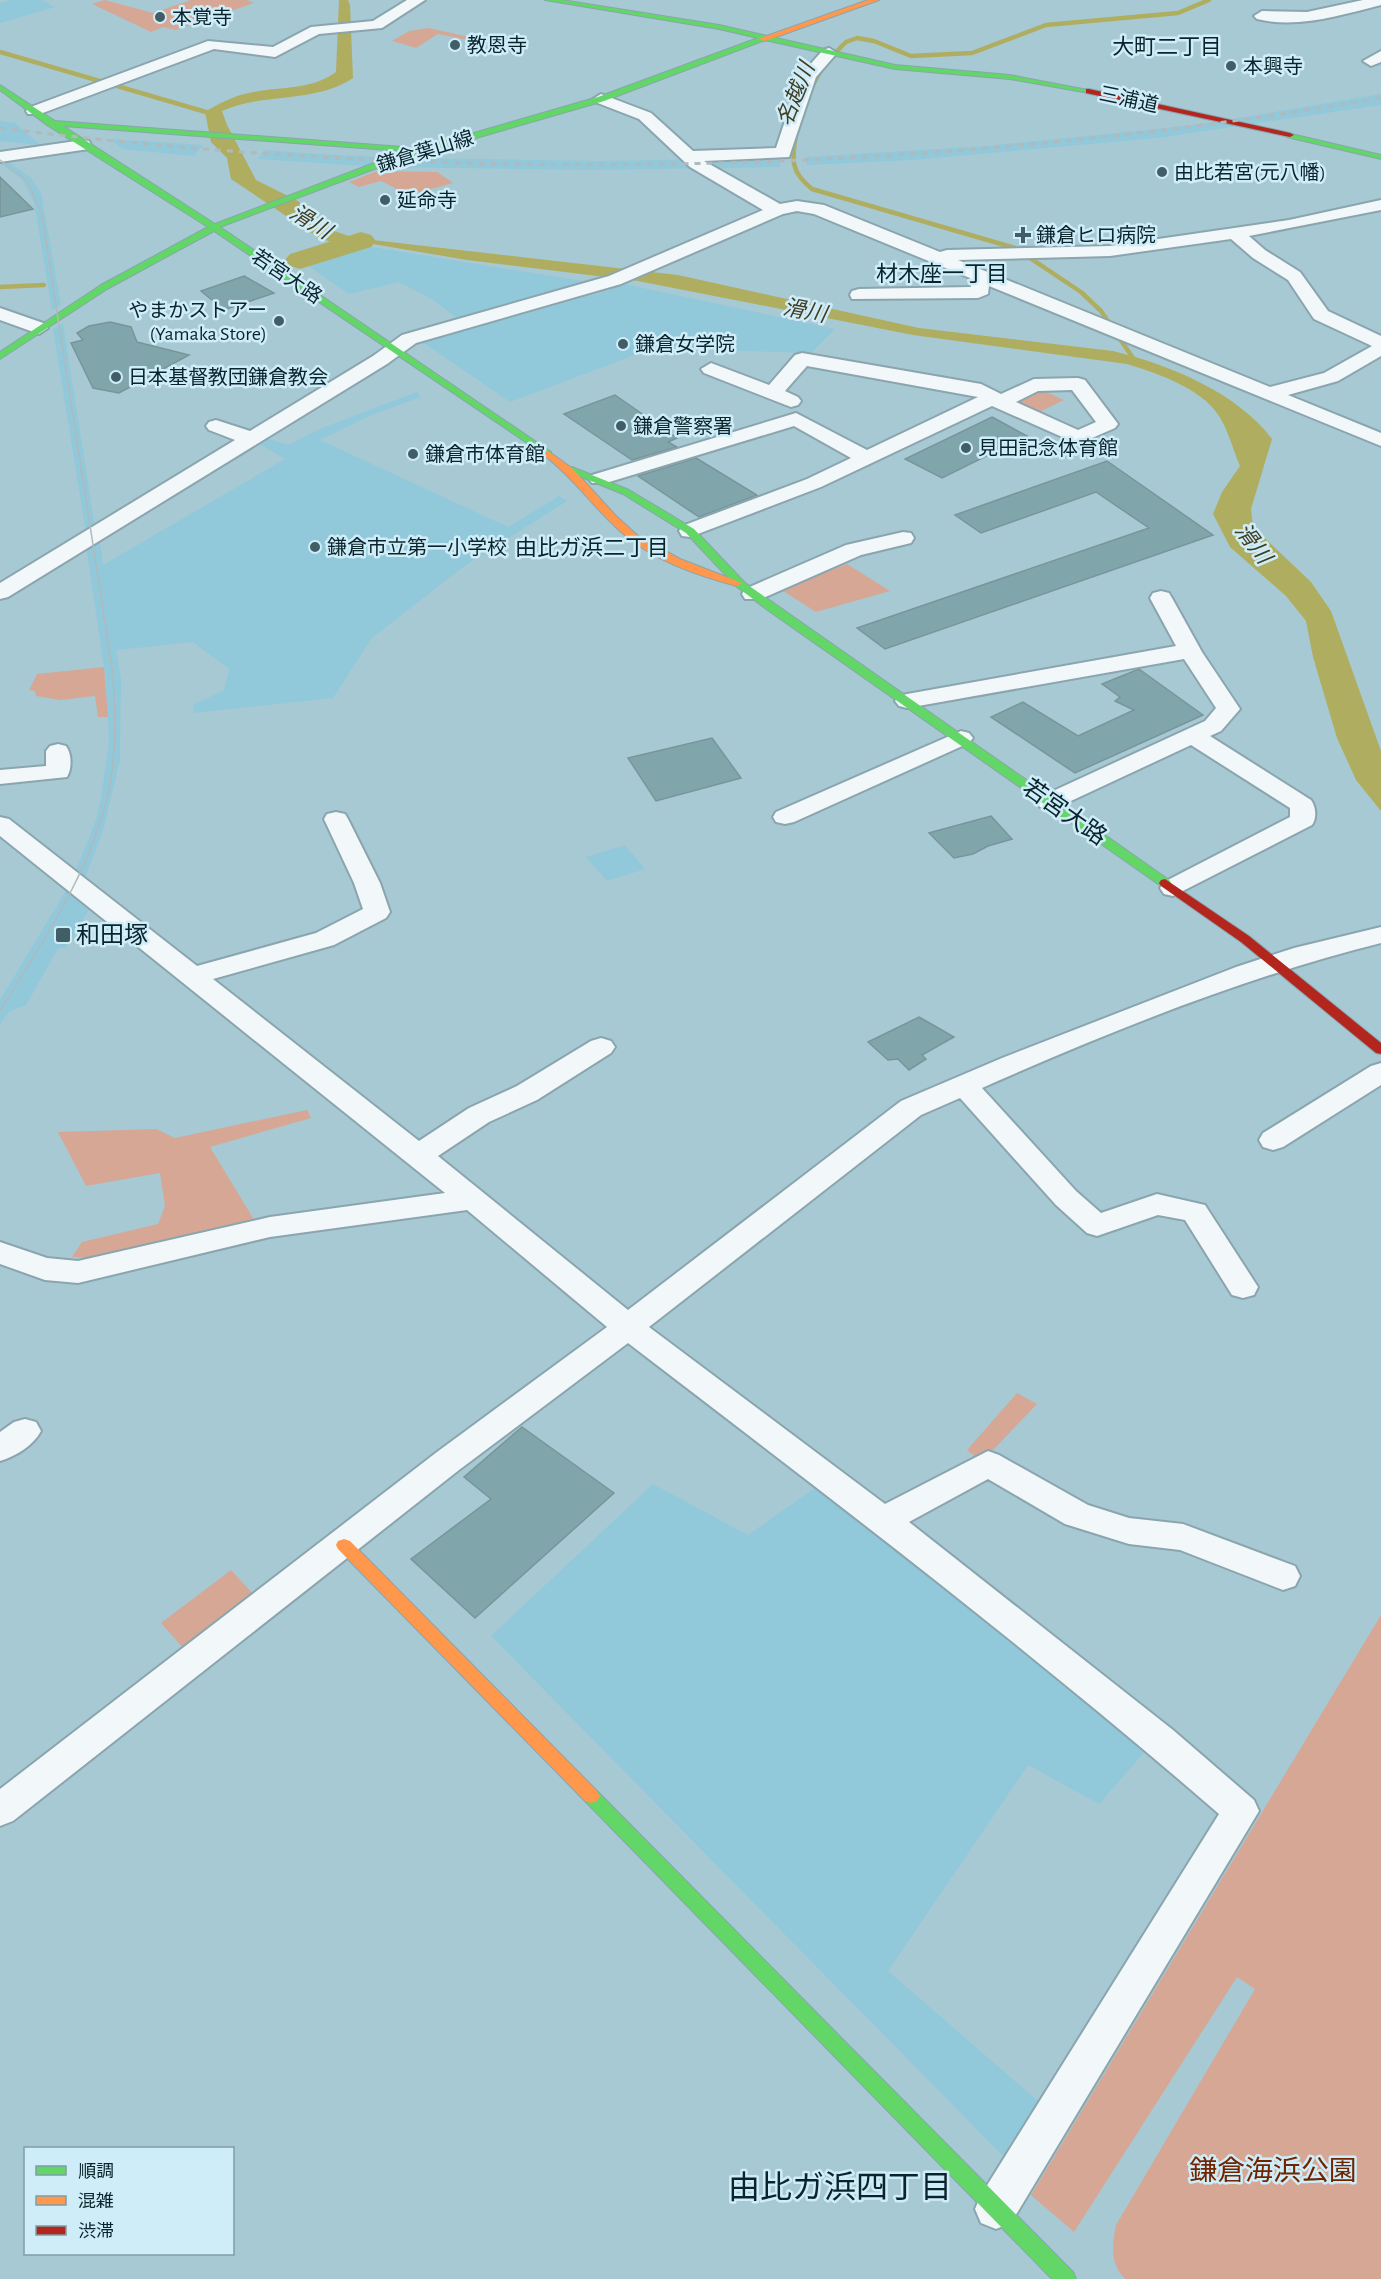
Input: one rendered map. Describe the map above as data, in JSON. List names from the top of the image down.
{
  "streets": {
    "main road": ["三浦道", "鎌倉葉山線", "若宮大路"]
  },
  "crossings": [
    ["三浦道", "鎌倉葉山線"],
    ["鎌倉葉山線", "若宮大路"]
  ],
  "districts": [
    "大町二丁目",
    "材木座一丁目",
    "由比ガ浜二丁目",
    "由比ガ浜四丁目"
  ],
  "water": ["名越川", "滑川"],
  "parks": ["鎌倉海浜公園"],
  "places": {
    "other": [
      "本覚寺",
      "教恩寺",
      "本興寺",
      "由比若宮(元八幡)",
      "延命寺",
      "やまかストアー (Yamaka Store)",
      "鎌倉女学院",
      "日本基督教団鎌倉教会",
      "鎌倉警察署",
      "見田記念体育館",
      "鎌倉市体育館",
      "鎌倉市立第一小学校"
    ],
    "health": ["鎌倉ヒロ病院"],
    "transit": ["和田塚"]
  },
  "legend": ["順調", "混雑", "渋滞"]
}
